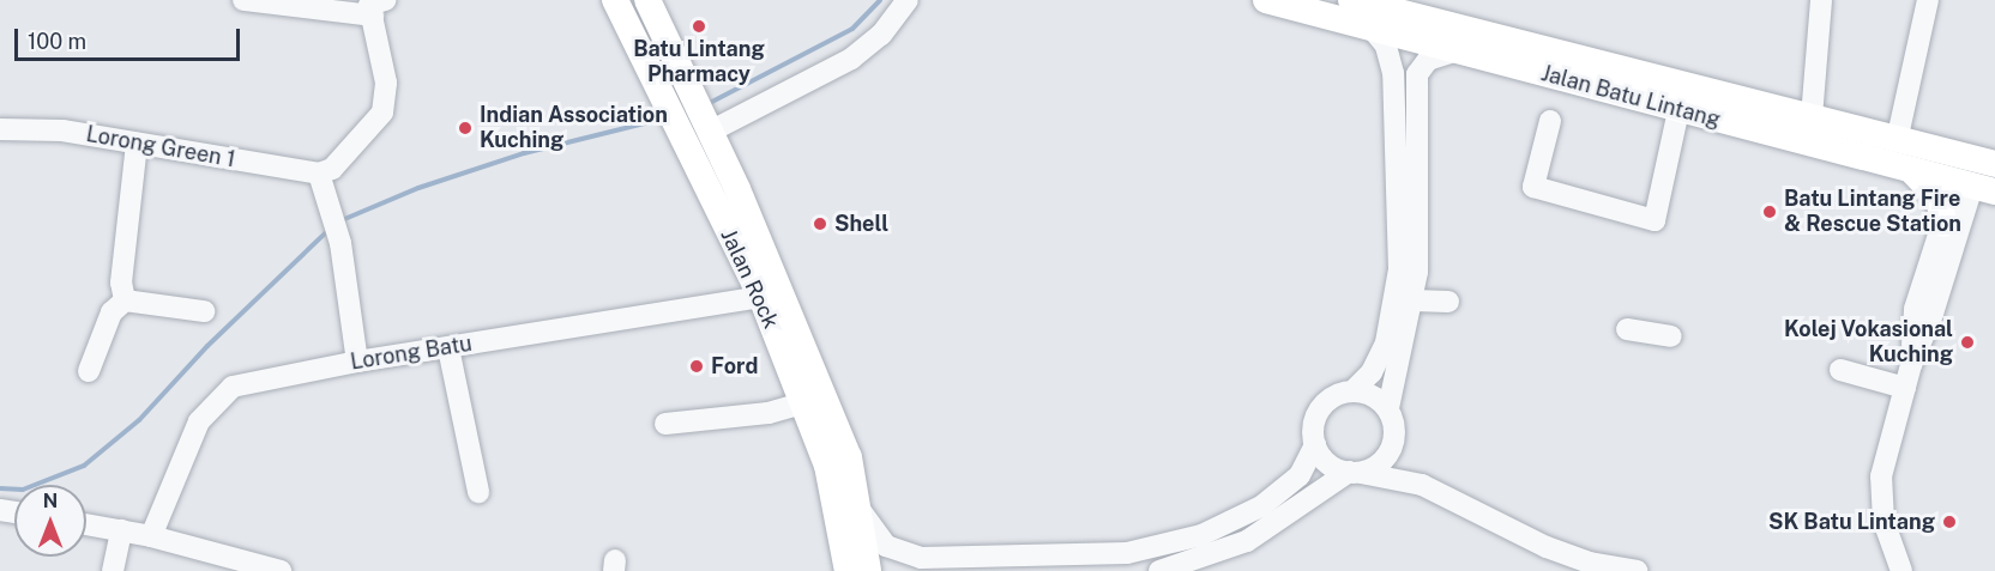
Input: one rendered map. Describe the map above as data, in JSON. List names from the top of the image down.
{
  "streets": {
    "main road": ["Jalan Batu Lintang", "Jalan Rock"],
    "street": ["Lorong Green 1", "Lorong Batu"]
  },
  "crossings": [
    ["Jalan Rock", "Lorong Batu"]
  ],
  "places": [
    "Batu Lintang Pharmacy",
    "Indian Association Kuching",
    "Batu Lintang Fire & Rescue Station",
    "Shell",
    "Kolej Vokasional Kuching",
    "Ford",
    "SK Batu Lintang"
  ],
  "scale_bar": "100 m",
  "north": "top"
}
